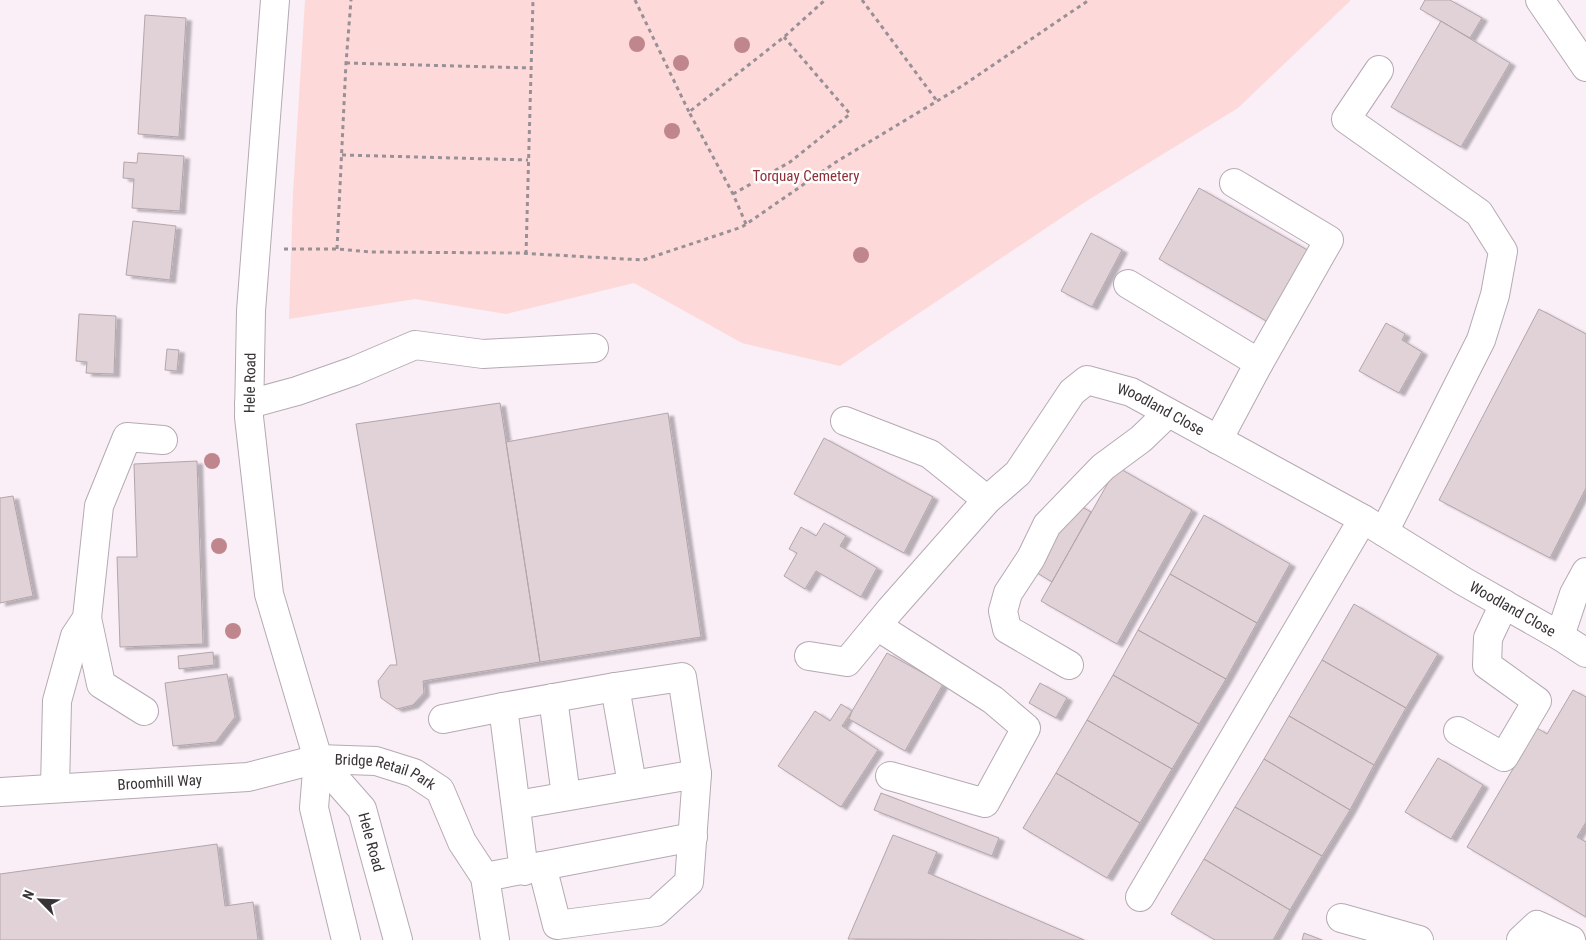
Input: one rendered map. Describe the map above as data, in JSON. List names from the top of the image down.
{
  "streets": {
    "main road": [
      "Hele Road",
      "Woodland Close",
      "Bridge Retail Park",
      "Broomhill Way"
    ]
  },
  "crossings": [
    ["Hele Road", "Bridge Retail Park"],
    ["Hele Road", "Broomhill Way"],
    ["Bridge Retail Park", "Broomhill Way"]
  ],
  "parks": ["Torquay Cemetery"],
  "north": "top left"
}
